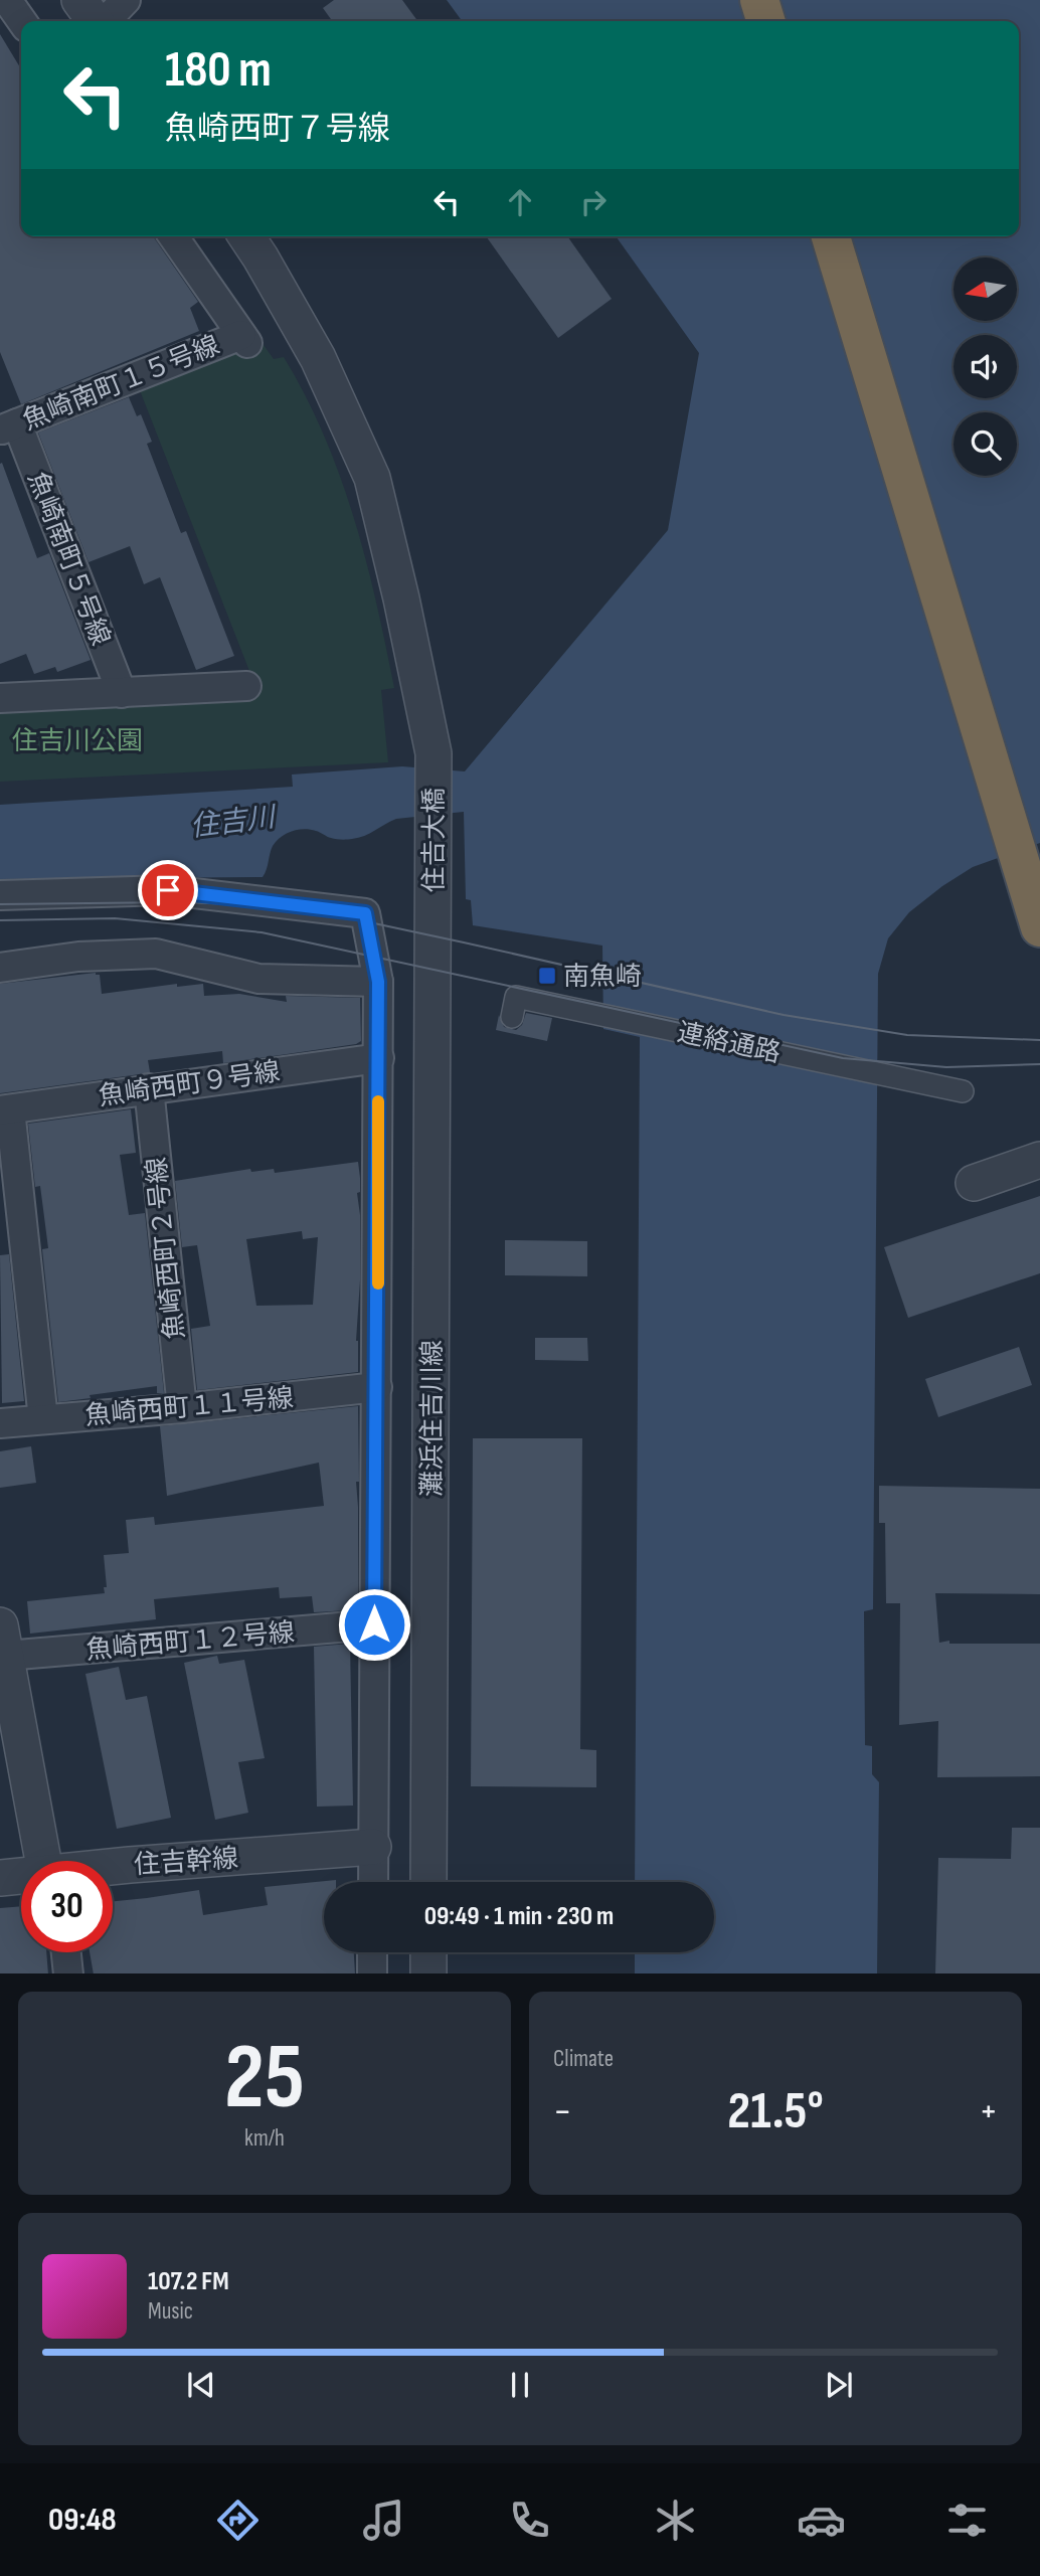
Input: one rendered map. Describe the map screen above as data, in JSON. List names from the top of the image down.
{
  "streets": {
    "street": [
      "魚崎南町１５号線",
      "魚崎南町５号線",
      "住𠮷大橋",
      "連絡通路",
      "魚崎西町９号線",
      "魚崎西町２号線",
      "魚崎西町１１号線",
      "灘浜住吉川線",
      "魚崎西町１２号線",
      "住吉幹線"
    ]
  },
  "crossings": [
    ["魚崎南町１５号線", "魚崎南町５号線"],
    ["住𠮷大橋", "灘浜住吉川線"],
    ["魚崎西町９号線", "魚崎西町２号線"],
    ["魚崎西町２号線", "魚崎西町１１号線"]
  ],
  "water": ["住吉川"],
  "parks": ["住吉川公園"],
  "places": {
    "transit": ["南魚崎"]
  },
  "north": "left",
  "page": {
    "turn": ["180 m", "魚崎西町７号線"],
    "limit": "30",
    "trip": "09:49 · 1 min · 230 m",
    "tile": [
      ["25", "km/h"],
      "Climate"
    ],
    "heat": ["−", "21.5°", "+"],
    "song": ["107.2 FM", "Music"],
    "tabs": "09:48"
  }
}
